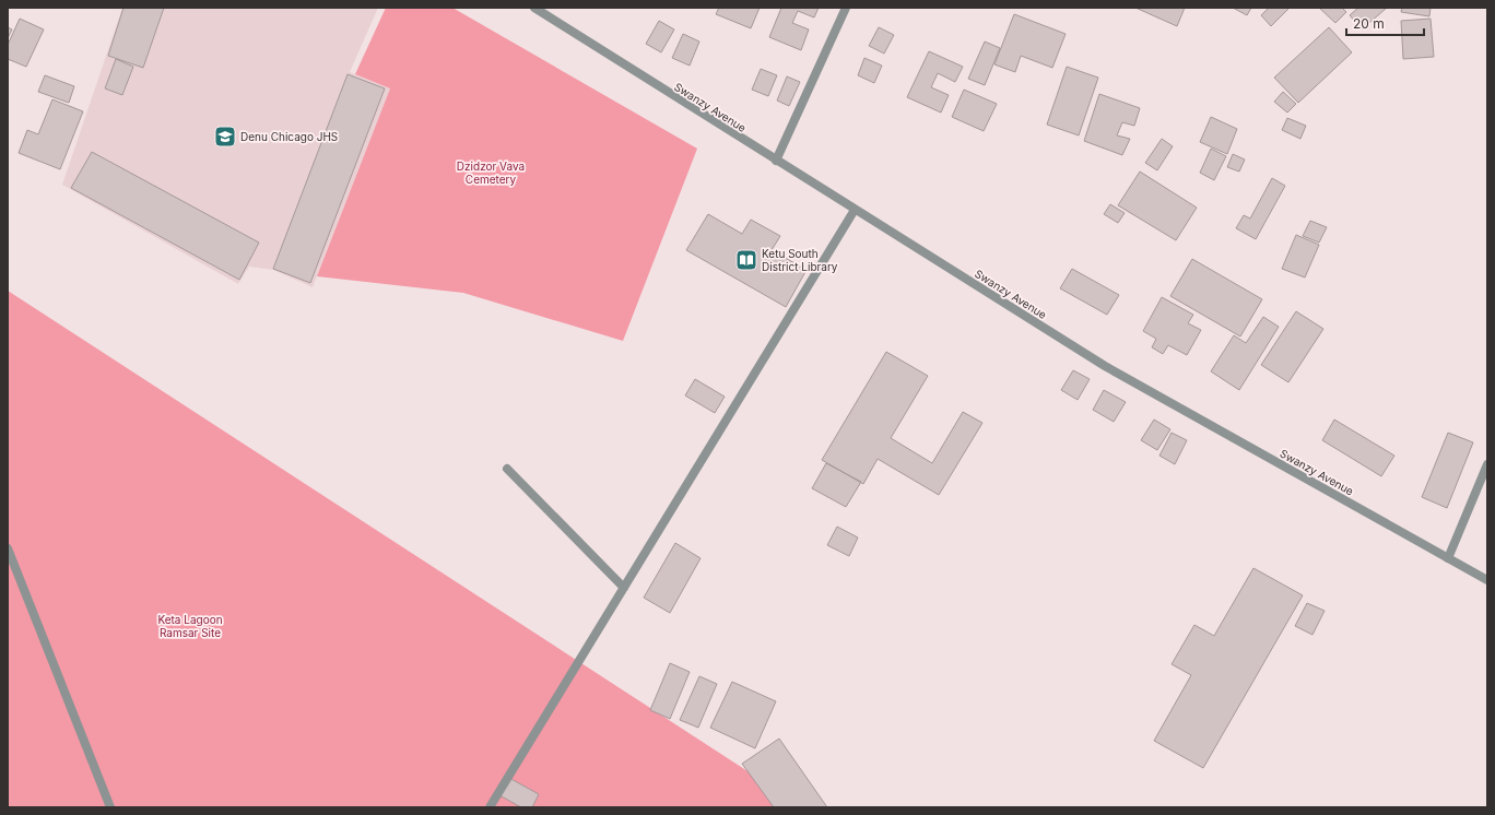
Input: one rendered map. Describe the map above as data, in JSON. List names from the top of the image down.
{
  "streets": {
    "street": ["Swanzy Avenue"]
  },
  "parks": ["Dzidzor Vava Cemetery", "Keta Lagoon Ramsar Site"],
  "places": {
    "school or university": ["Denu Chicago JHS"],
    "library": ["Ketu South District Library"]
  },
  "scale_bar": "20 m"
}
